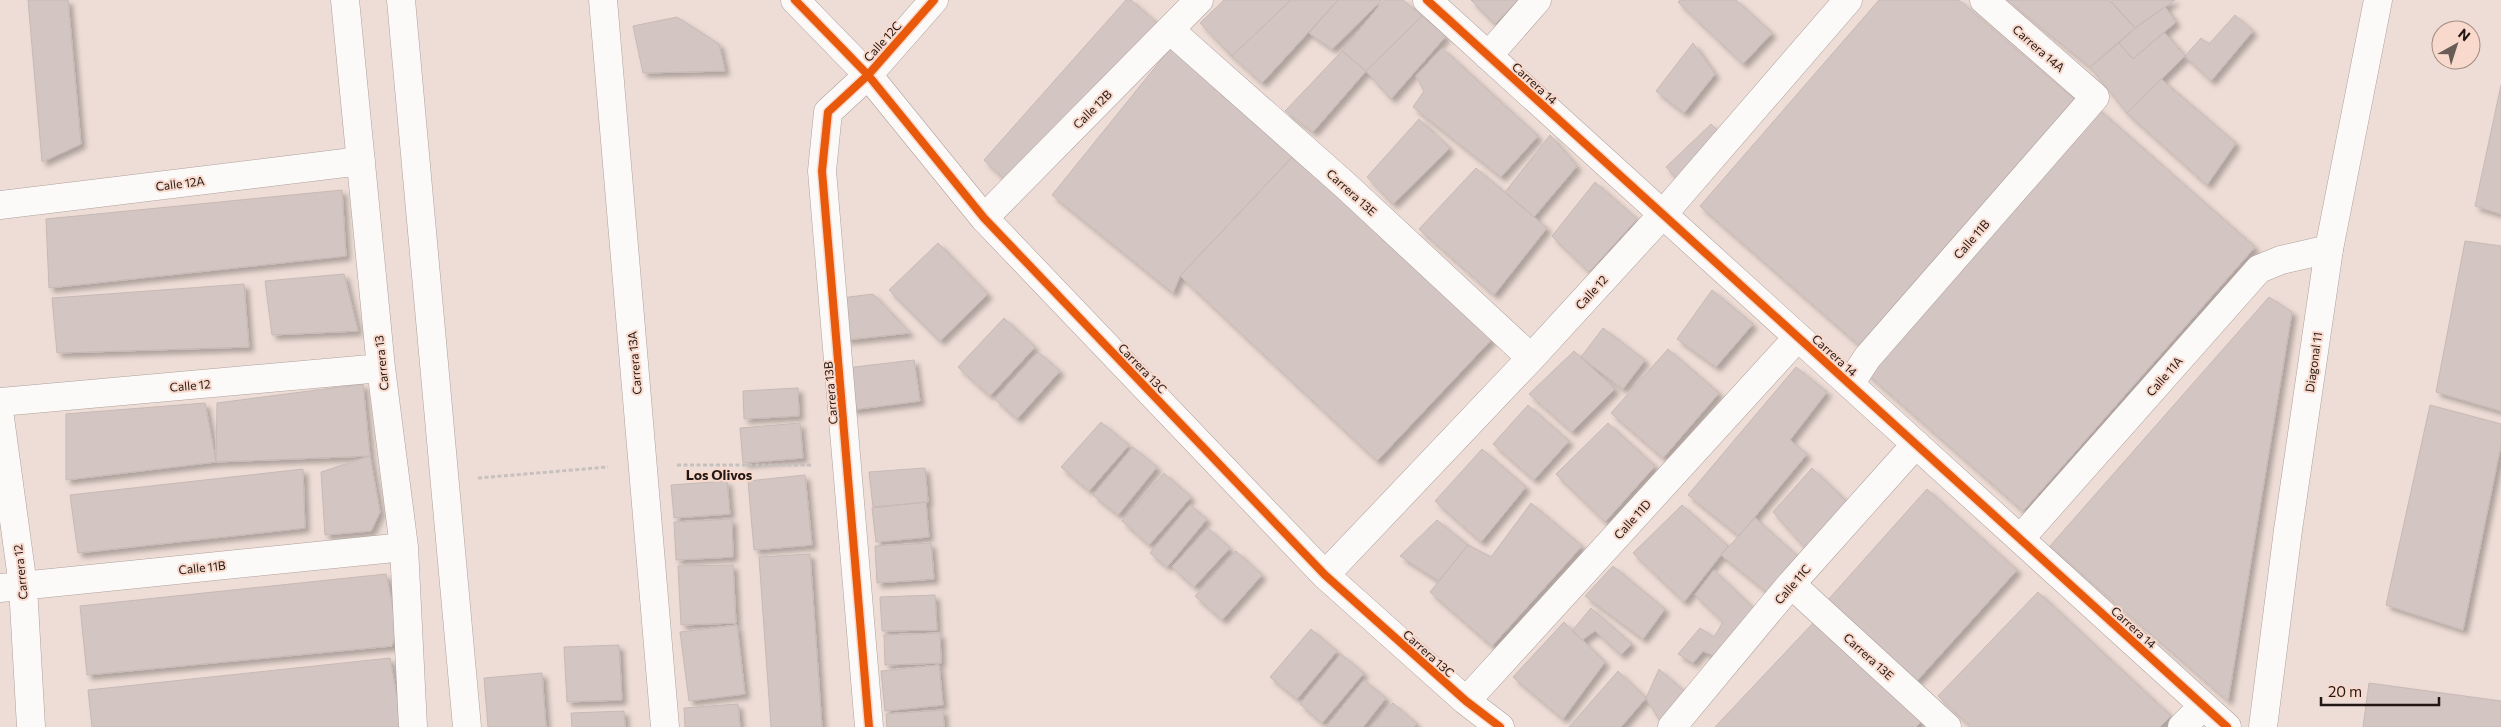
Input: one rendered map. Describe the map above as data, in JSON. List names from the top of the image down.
{
  "streets": {
    "street": [
      "Calle 12C",
      "Carrera 14A",
      "Carrera 14",
      "Calle 12B",
      "Calle 12A",
      "Carrera 13E",
      "Calle 11B",
      "Calle 12",
      "Diagonal 11",
      "Carrera 13",
      "Carrera 13A",
      "Carrera 13C",
      "Calle 11A",
      "Carrera 13B",
      "Calle 11D",
      "Carrera 12",
      "Calle 11C"
    ]
  },
  "crossings": [
    ["Calle 12C", "Carrera 13C"],
    ["Calle 12C", "Carrera 13B"],
    ["Carrera 14A", "Calle 11B"],
    ["Carrera 14", "Calle 11B"],
    ["Carrera 14", "Calle 12"],
    ["Carrera 14", "Calle 11A"],
    ["Carrera 14", "Calle 11D"],
    ["Carrera 14", "Calle 11C"],
    ["Calle 12B", "Carrera 13E"],
    ["Calle 12B", "Carrera 13C"],
    ["Calle 12A", "Carrera 13"],
    ["Carrera 13E", "Calle 12"],
    ["Carrera 13E", "Calle 11C"],
    ["Calle 11B", "Carrera 13"],
    ["Calle 11B", "Carrera 12"],
    ["Calle 12", "Carrera 13"],
    ["Calle 12", "Carrera 13C"],
    ["Diagonal 11", "Calle 11A"],
    ["Carrera 13C", "Carrera 13B"],
    ["Carrera 13C", "Calle 11D"]
  ],
  "districts": ["Los Olivos"],
  "scale_bar": "20 m",
  "north": "top right"
}
